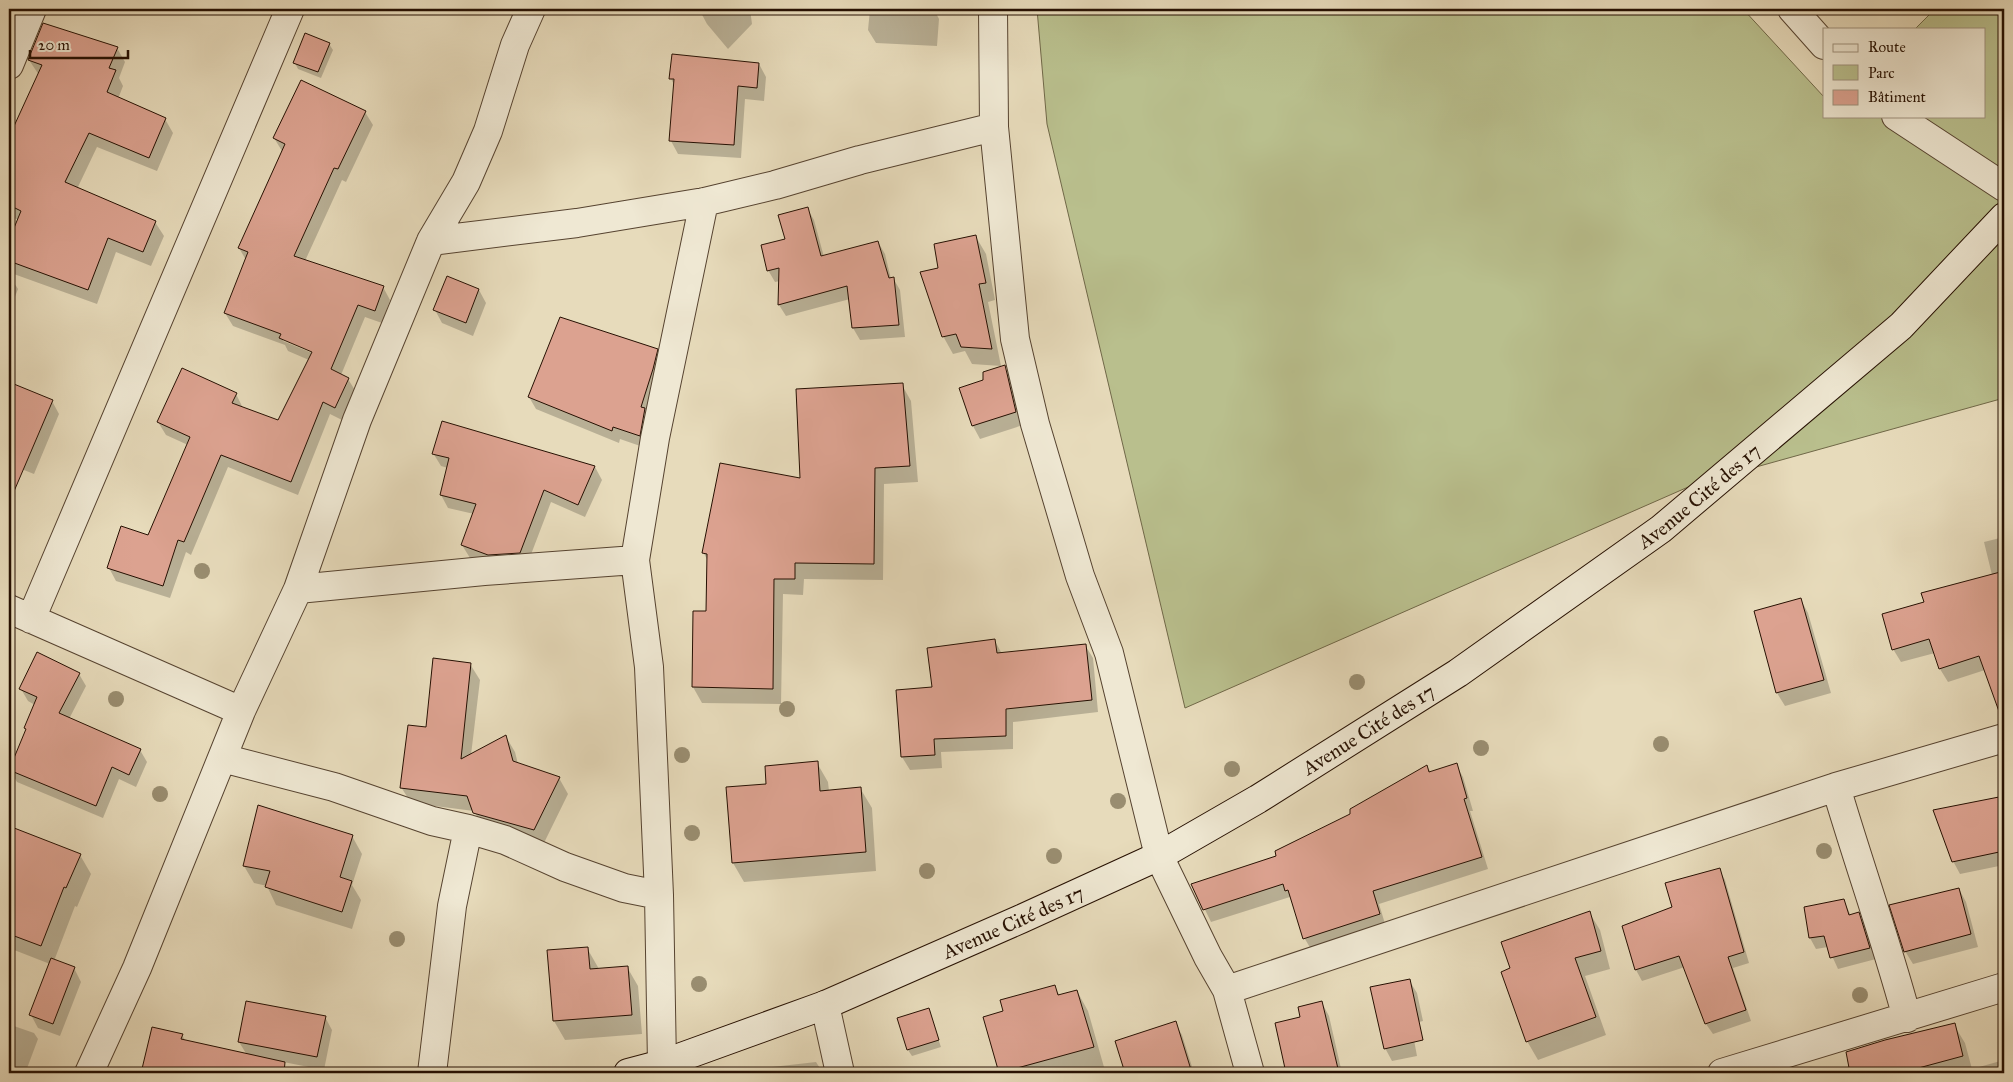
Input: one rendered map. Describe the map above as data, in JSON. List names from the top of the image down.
{
  "streets": {
    "street": ["Avenue Cité des 17"]
  },
  "legend": ["Route", "Parc", "Bâtiment"],
  "scale_bar": "20 m"
}
